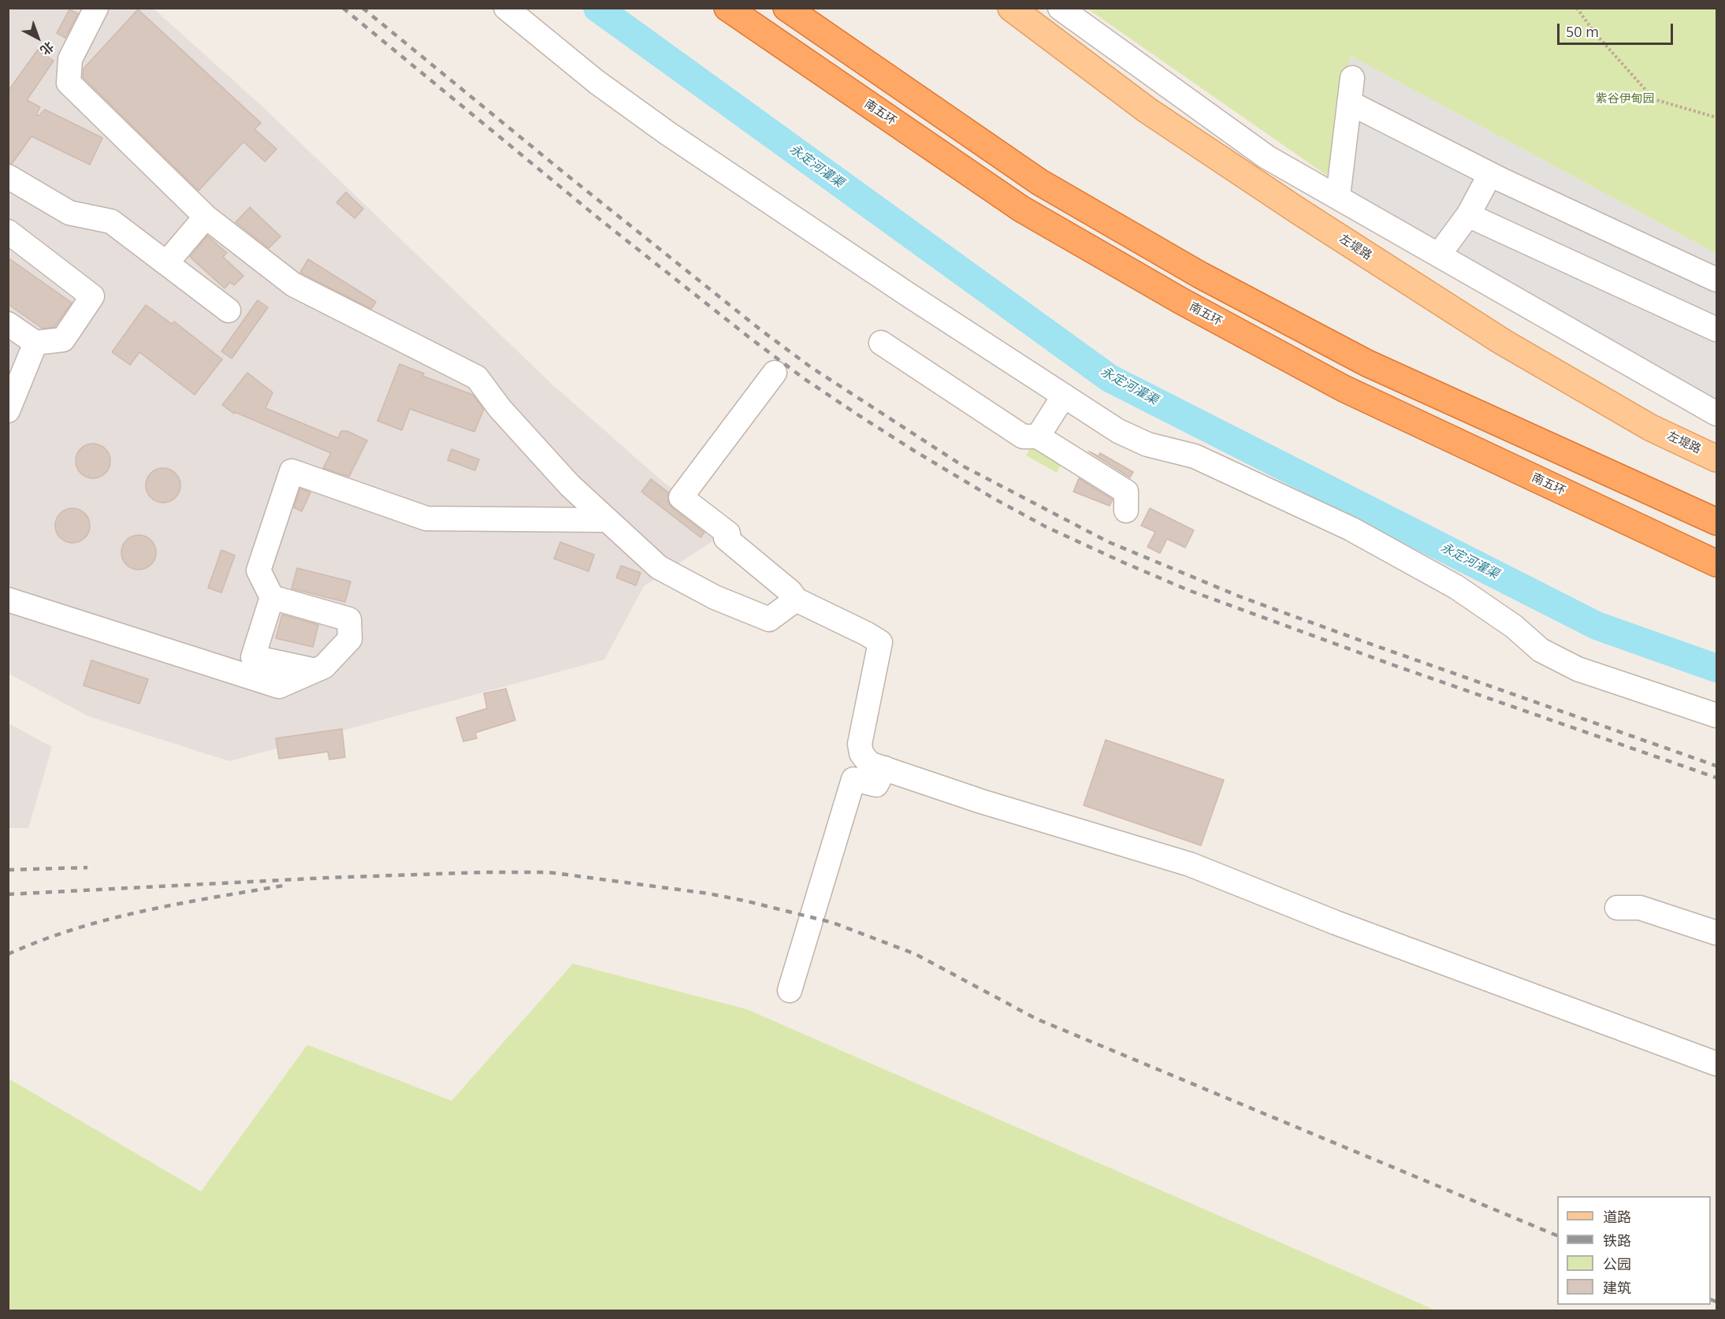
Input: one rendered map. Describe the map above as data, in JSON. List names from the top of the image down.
{
  "streets": {
    "highway": ["南五环"],
    "main road": ["左堤路"]
  },
  "water": ["永定河灌渠"],
  "parks": ["紫谷伊甸园"],
  "legend": [
    "道路",
    "铁路",
    "公园",
    "建筑"
  ],
  "scale_bar": "50 m",
  "north": "bottom right"
}
